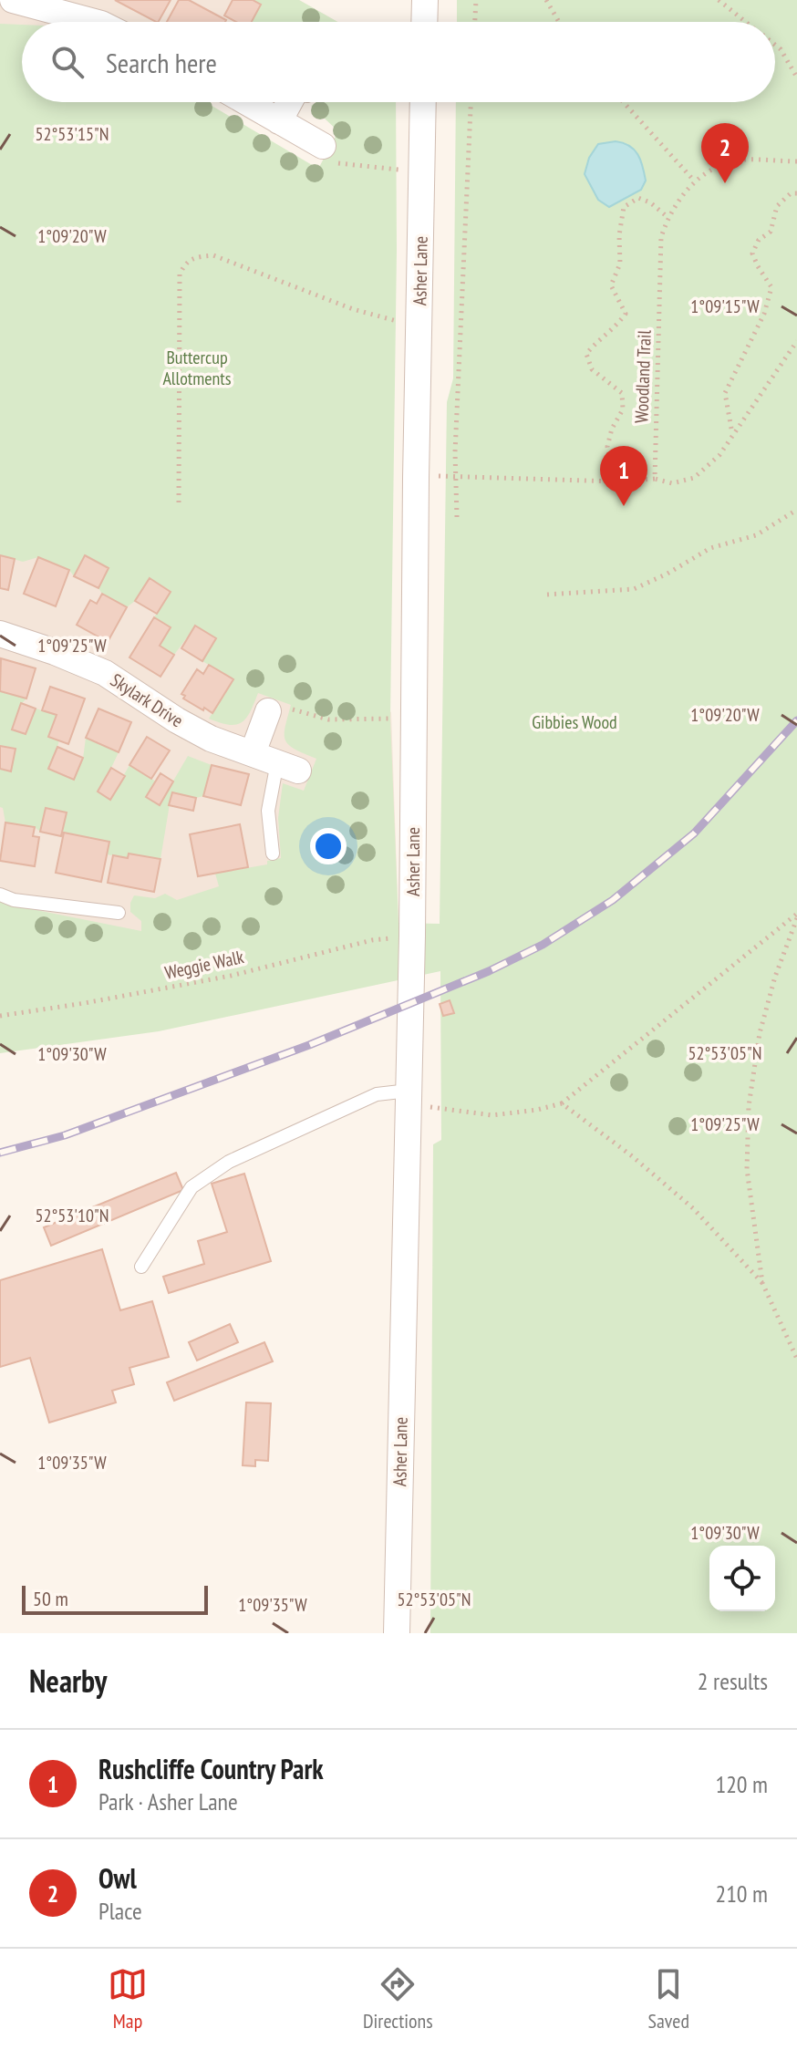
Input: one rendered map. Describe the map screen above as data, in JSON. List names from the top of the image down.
{
  "streets": {
    "street": ["Asher Lane", "Skylark Drive"],
    "path": ["Woodland Trail", "Weggie Walk"]
  },
  "crossings": [
    ["Asher Lane", "Weggie Walk"]
  ],
  "parks": ["Buttercup Allotments", "Gibbies Wood"],
  "scale_bar": "50 m",
  "page": {
    "search": "Search here",
    "pins": ["2", "1"],
    "scale": "50 m",
    "heading": ["Nearby", "2 results"],
    "list": [
      {
        "mark": "1",
        "name": "Rushcliffe Country Park",
        "note": "Park · Asher Lane",
        "value": "120 m"
      },
      {
        "mark": "2",
        "name": "Owl",
        "note": "Place",
        "value": "210 m"
      }
    ],
    "nav": ["Map", "Directions", "Saved"]
  },
  "coordinates": [
    "52°53'15\"N",
    "1°09'20\"W",
    "1°09'15\"W",
    "1°09'25\"W",
    "52°53'05\"N",
    "1°09'30\"W",
    "52°53'10\"N",
    "1°09'35\"W"
  ]
}
